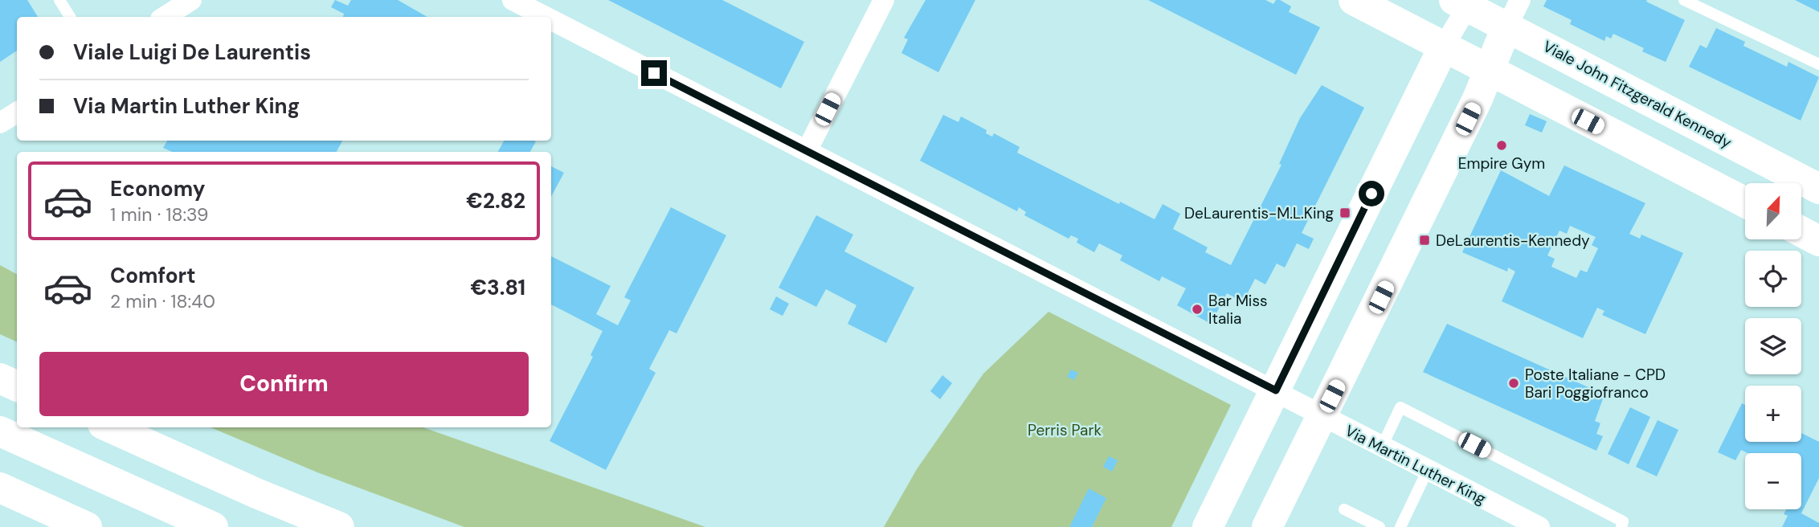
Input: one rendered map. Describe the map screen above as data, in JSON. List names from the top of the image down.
{
  "streets": {
    "main road": ["Viale John Fitzgerald Kennedy"],
    "street": ["Via Martin Luther King"]
  },
  "parks": ["Perris Park"],
  "places": {
    "other": ["Empire Gym", "Bar Miss Italia", "Poste Italiane - CPD Bari Poggiofranco"],
    "transit": ["DeLaurentis-M.L.King", "DeLaurentis-Kennedy"]
  },
  "north": "top right",
  "page": {
    "banner": ["Viale Luigi De Laurentis", "Via Martin Luther King"],
    "list": [
      {
        "name": "Economy",
        "note": "1 min · 18:39",
        "value": "€2.82"
      },
      {
        "name": "Comfort",
        "note": "2 min · 18:40",
        "value": "€3.81"
      }
    ],
    "map_buttons": ["+", "−"],
    "buttons": "Confirm"
  }
}
